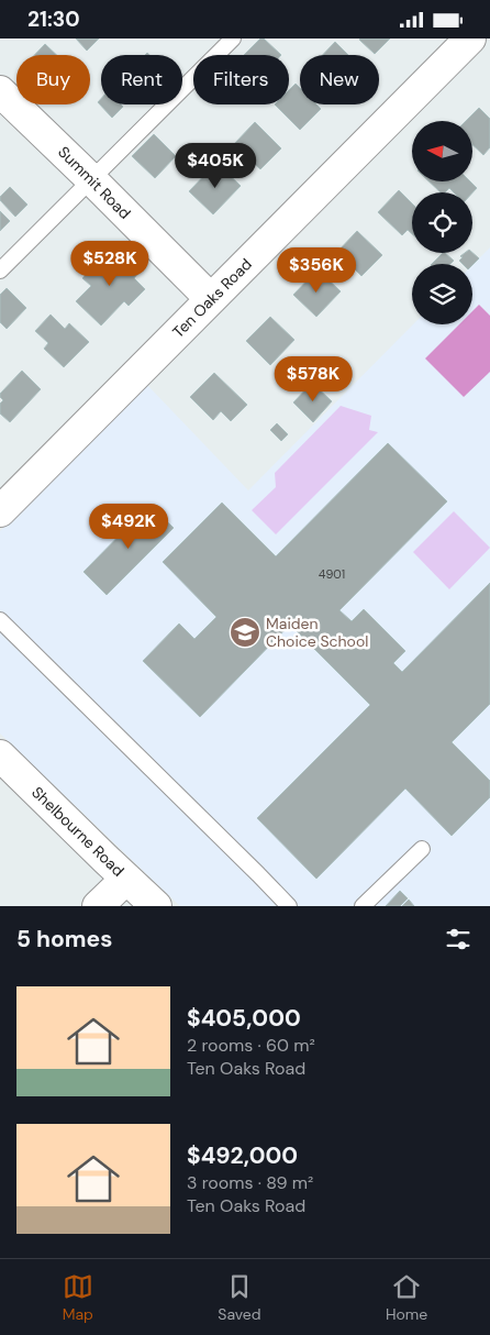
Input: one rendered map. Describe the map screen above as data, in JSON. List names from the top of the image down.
{
  "streets": {
    "street": ["Summit Road", "Ten Oaks Road", "Shelbourne Road"]
  },
  "crossings": [
    ["Summit Road", "Ten Oaks Road"]
  ],
  "places": {
    "school or university": ["Maiden Choice School"]
  },
  "house_numbers": ["4901"],
  "north": "left",
  "page": {
    "status": "21:30",
    "chip": [
      "Buy",
      "Rent",
      "Filters",
      "New"
    ],
    "price": [
      "$405K",
      "$528K",
      "$356K",
      "$578K",
      "$492K"
    ],
    "heading": "5 homes",
    "list": [
      {
        "name": "$405,000",
        "note": "2 rooms · 60 m² · Ten Oaks Road"
      },
      {
        "name": "$492,000",
        "note": "3 rooms · 89 m² · Ten Oaks Road"
      }
    ],
    "tabs": ["Map", "Saved", "Home"]
  }
}
